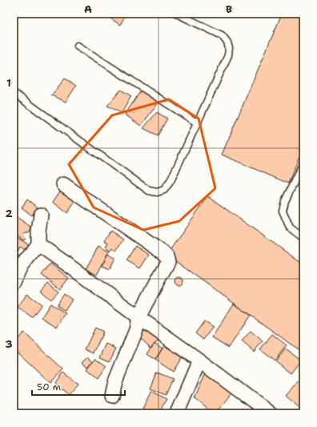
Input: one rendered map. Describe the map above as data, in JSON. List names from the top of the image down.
{
  "scale_bar": "50 m",
  "grid": {
    "columns": ["A", "B"],
    "rows": ["1", "2", "3"]
  }
}
